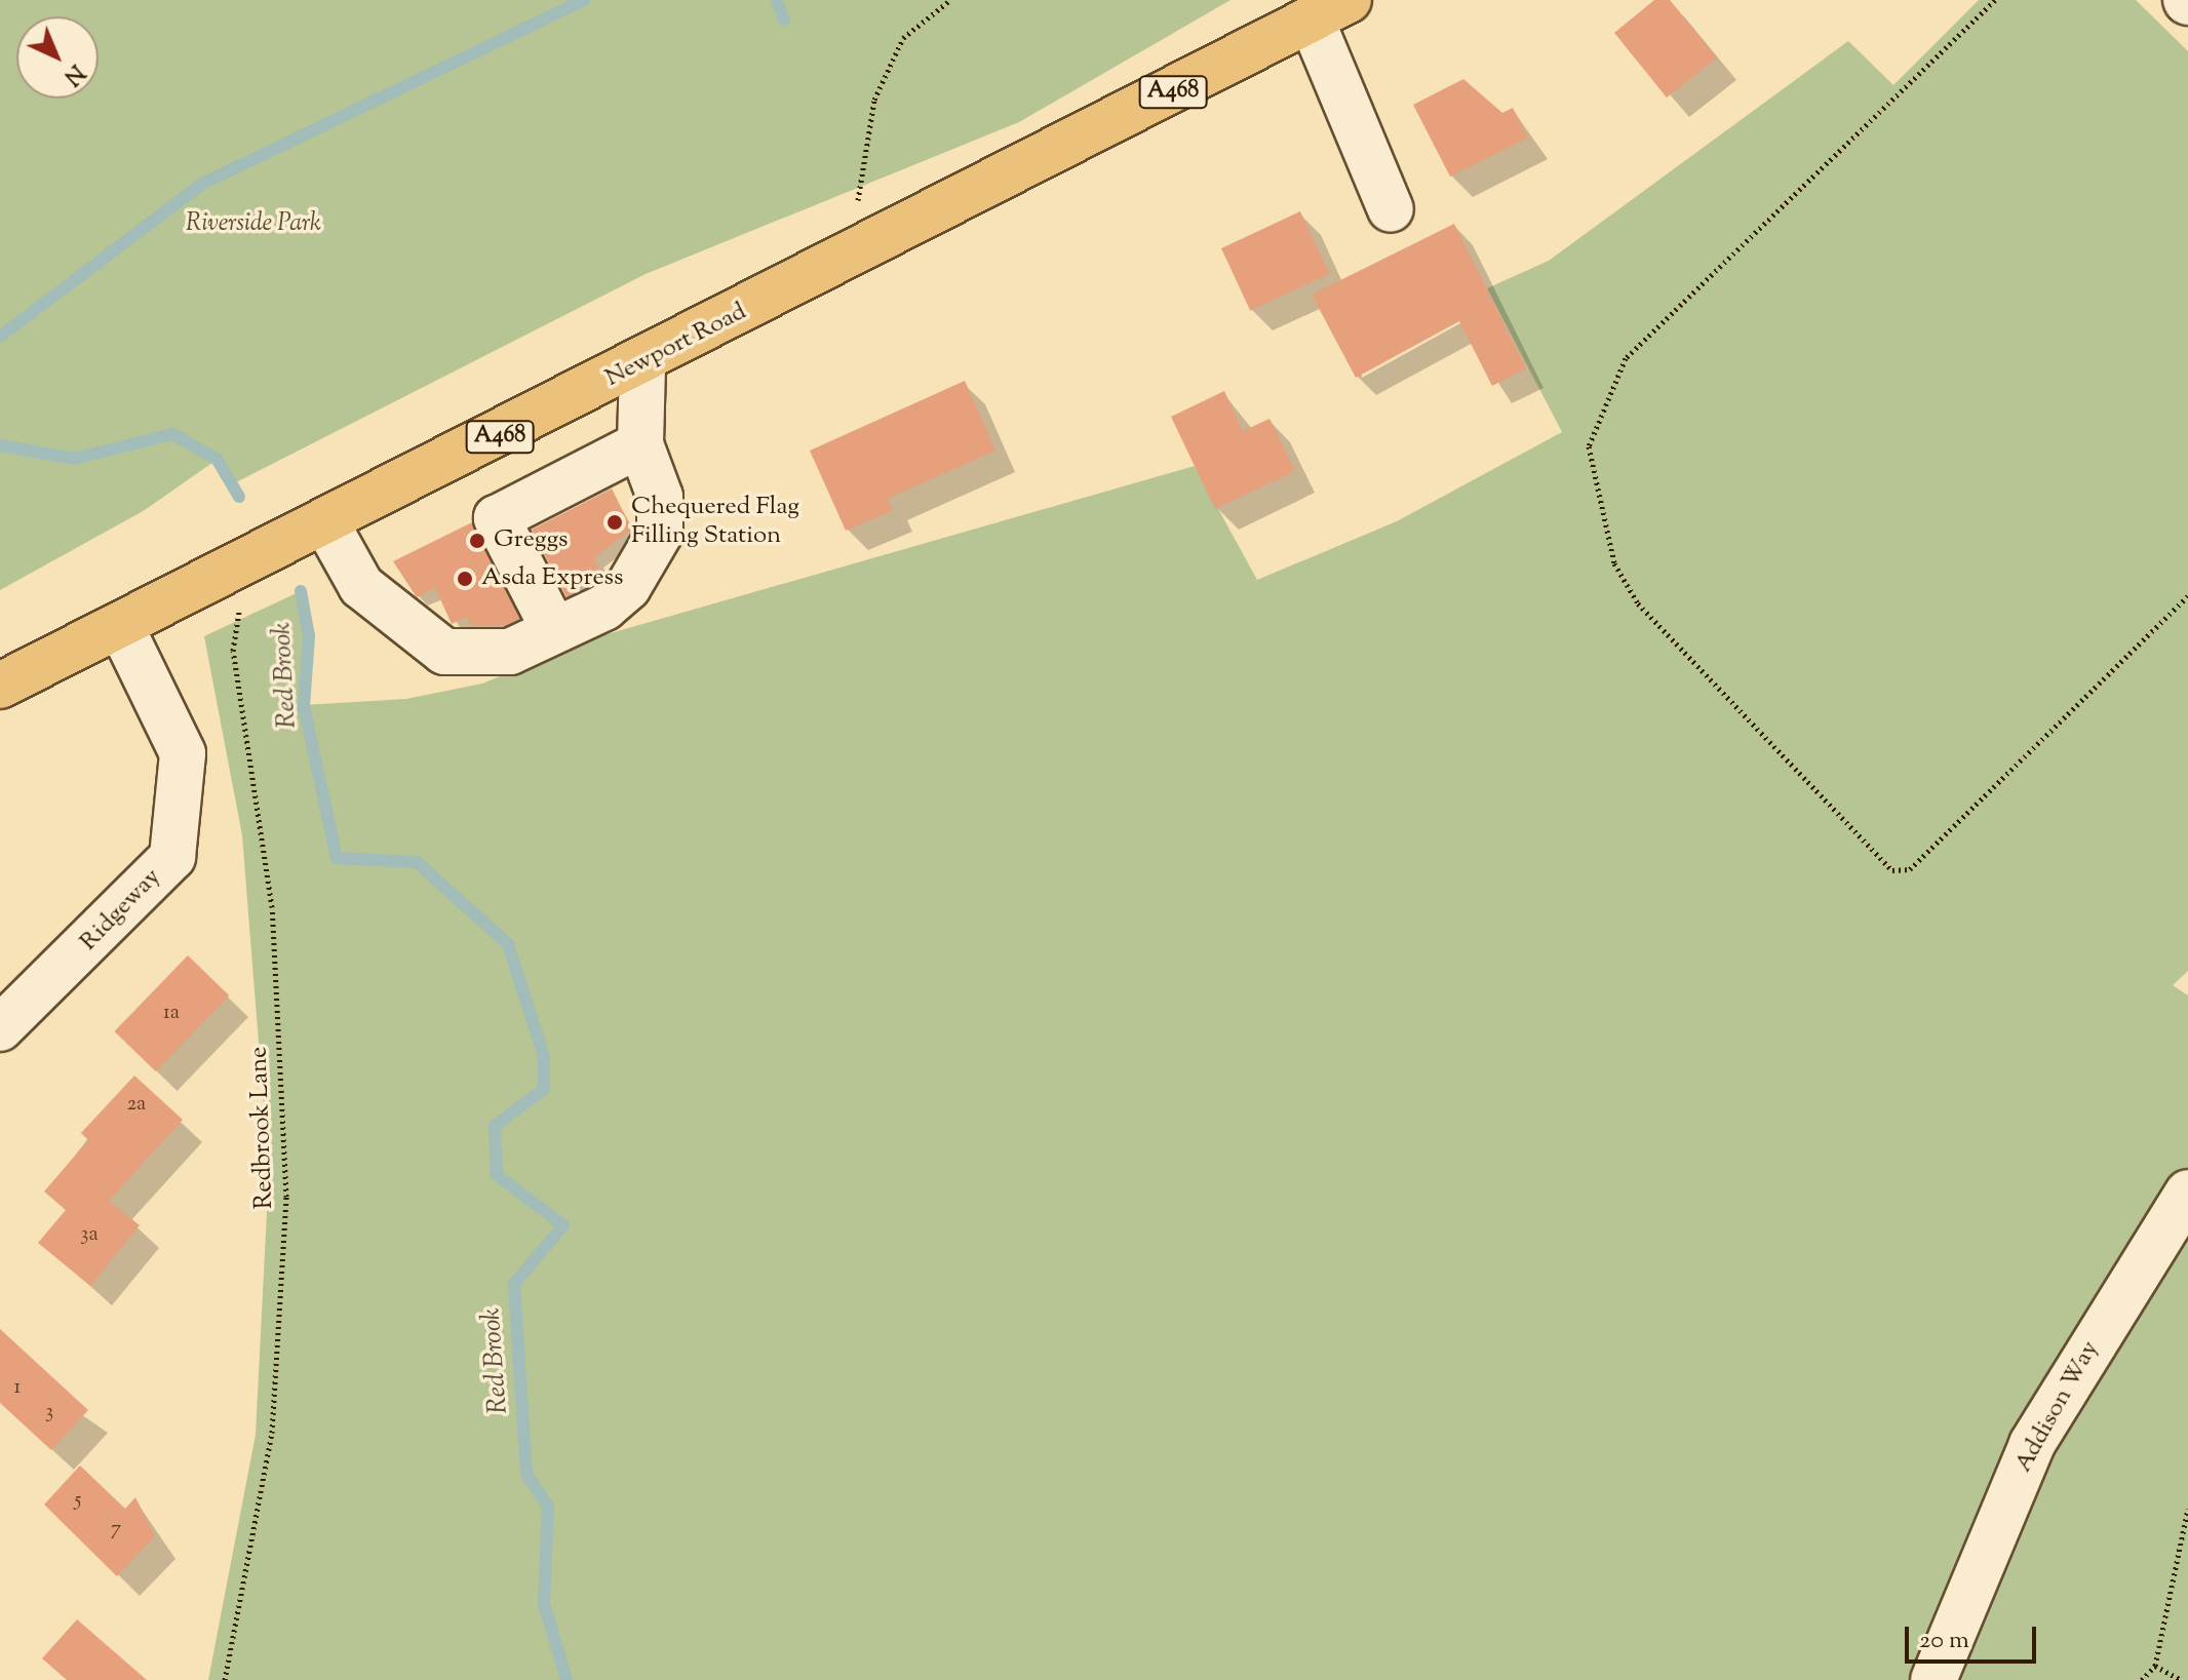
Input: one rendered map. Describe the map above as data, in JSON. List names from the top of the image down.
{
  "streets": {
    "main road": ["A468", "Newport Road"],
    "street": ["Ridgeway", "Addison Way"],
    "path": ["Redbrook Lane"]
  },
  "crossings": [
    ["Newport Road", "Ridgeway"],
    ["Newport Road", "Redbrook Lane"]
  ],
  "water": ["Red Brook"],
  "parks": ["Riverside Park"],
  "places": ["Chequered Flag Filling Station", "Greggs", "Asda Express"],
  "house_numbers": [
    "1a",
    "2a",
    "3a",
    "1",
    "3",
    "5",
    "7"
  ],
  "scale_bar": "20 m",
  "north": "bottom right"
}
